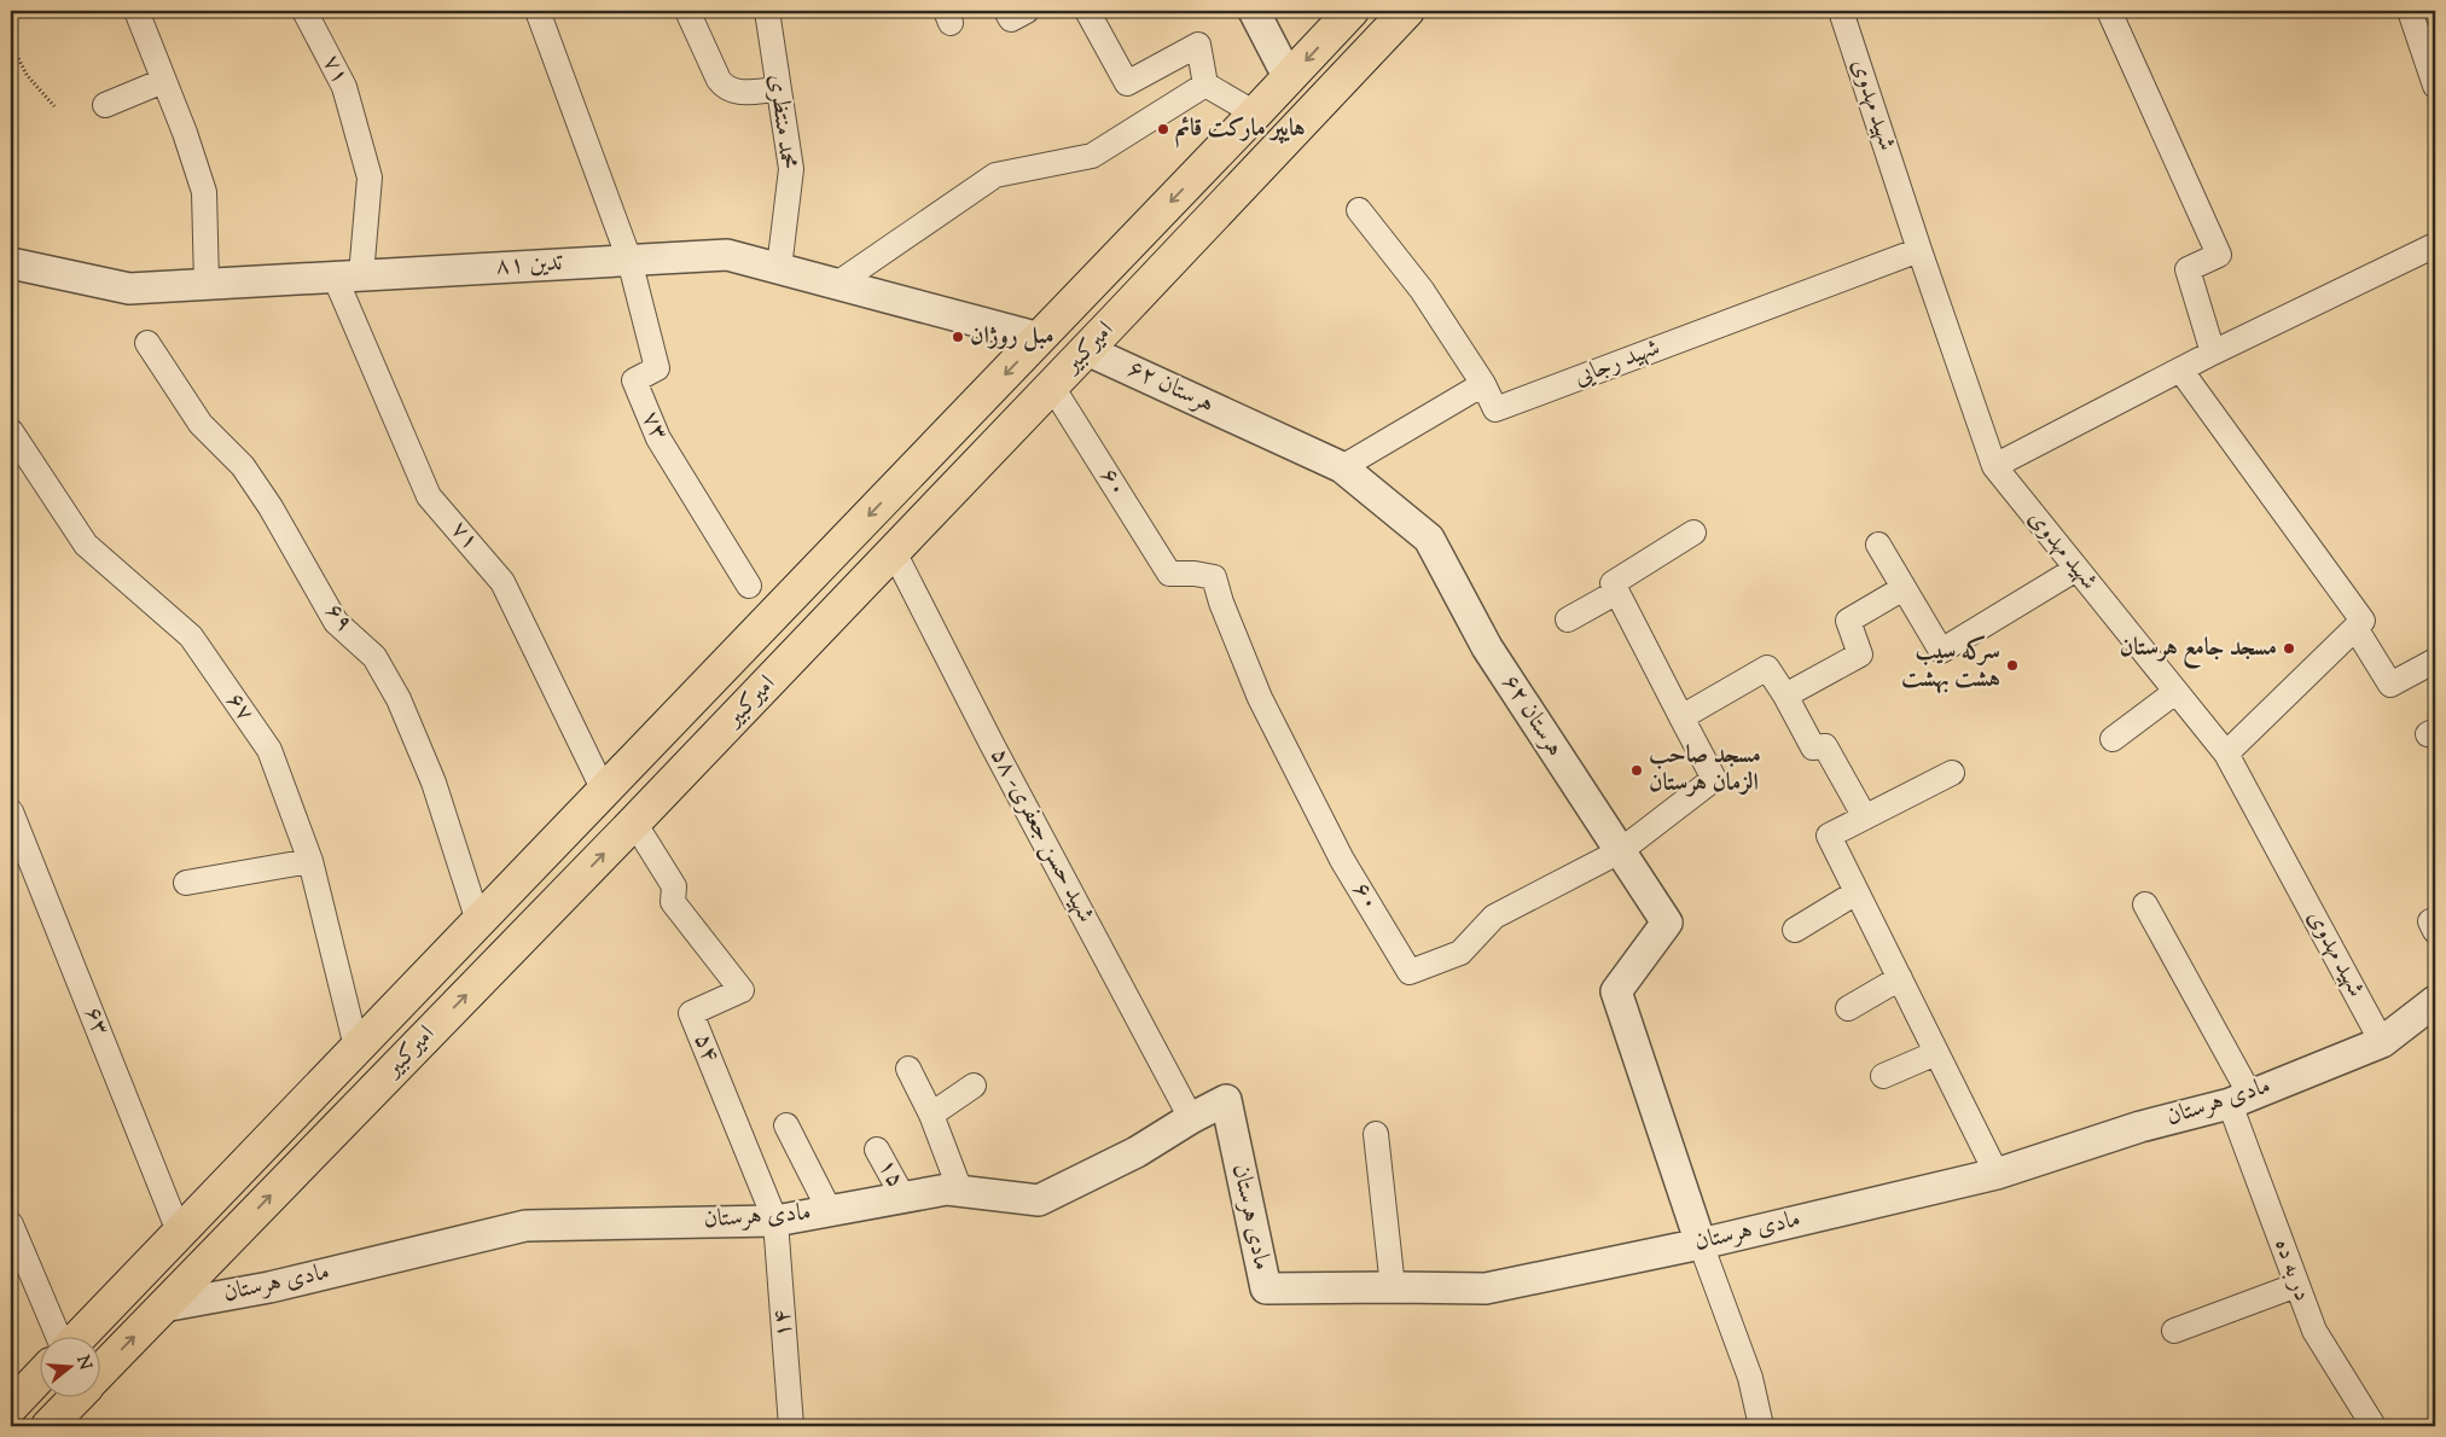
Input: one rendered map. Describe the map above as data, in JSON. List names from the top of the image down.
{
  "streets": {
    "main road": ["امیرکبیر"],
    "street": [
      "۷۱",
      "شهید مهدوی",
      "محمد منتظری",
      "تدین ۸۱",
      "شهید رجایی",
      "هرستان ۶۲",
      "۷۳",
      "۶۰",
      "۶۹",
      "۶۷",
      "شهید حسن جعفری- ۵۸",
      "۶۳",
      "۵۴",
      "مادی هرستان",
      "۱۵",
      "در به ده",
      "۱۴"
    ]
  },
  "crossings": [
    ["۷۱", "تدین ۸۱"],
    ["۷۱", "امیرکبیر"],
    ["شهید مهدوی", "شهید رجایی"],
    ["شهید مهدوی", "مادی هرستان"],
    ["محمد منتظری", "تدین ۸۱"],
    ["تدین ۸۱", "امیرکبیر"],
    ["تدین ۸۱", "۷۳"],
    ["امیرکبیر", "هرستان ۶۲"],
    ["امیرکبیر", "۶۰"],
    ["امیرکبیر", "۶۹"],
    ["امیرکبیر", "۶۷"],
    ["امیرکبیر", "شهید حسن جعفری- ۵۸"],
    ["امیرکبیر", "۶۳"],
    ["امیرکبیر", "۵۴"],
    ["امیرکبیر", "مادی هرستان"],
    ["هرستان ۶۲", "۶۰"],
    ["هرستان ۶۲", "مادی هرستان"],
    ["شهید حسن جعفری- ۵۸", "مادی هرستان"],
    ["۵۴", "مادی هرستان"],
    ["۵۴", "۱۴"],
    ["مادی هرستان", "۱۵"],
    ["مادی هرستان", "در به ده"],
    ["مادی هرستان", "۱۴"]
  ],
  "places": [
    "هایپر مارکت قائم",
    "مبل روژان",
    "مسجد جامع هرستان",
    "سرکه سیب هشت بهشت",
    "مسجد صاحب الزمان هرستان"
  ],
  "north": "right"
}
